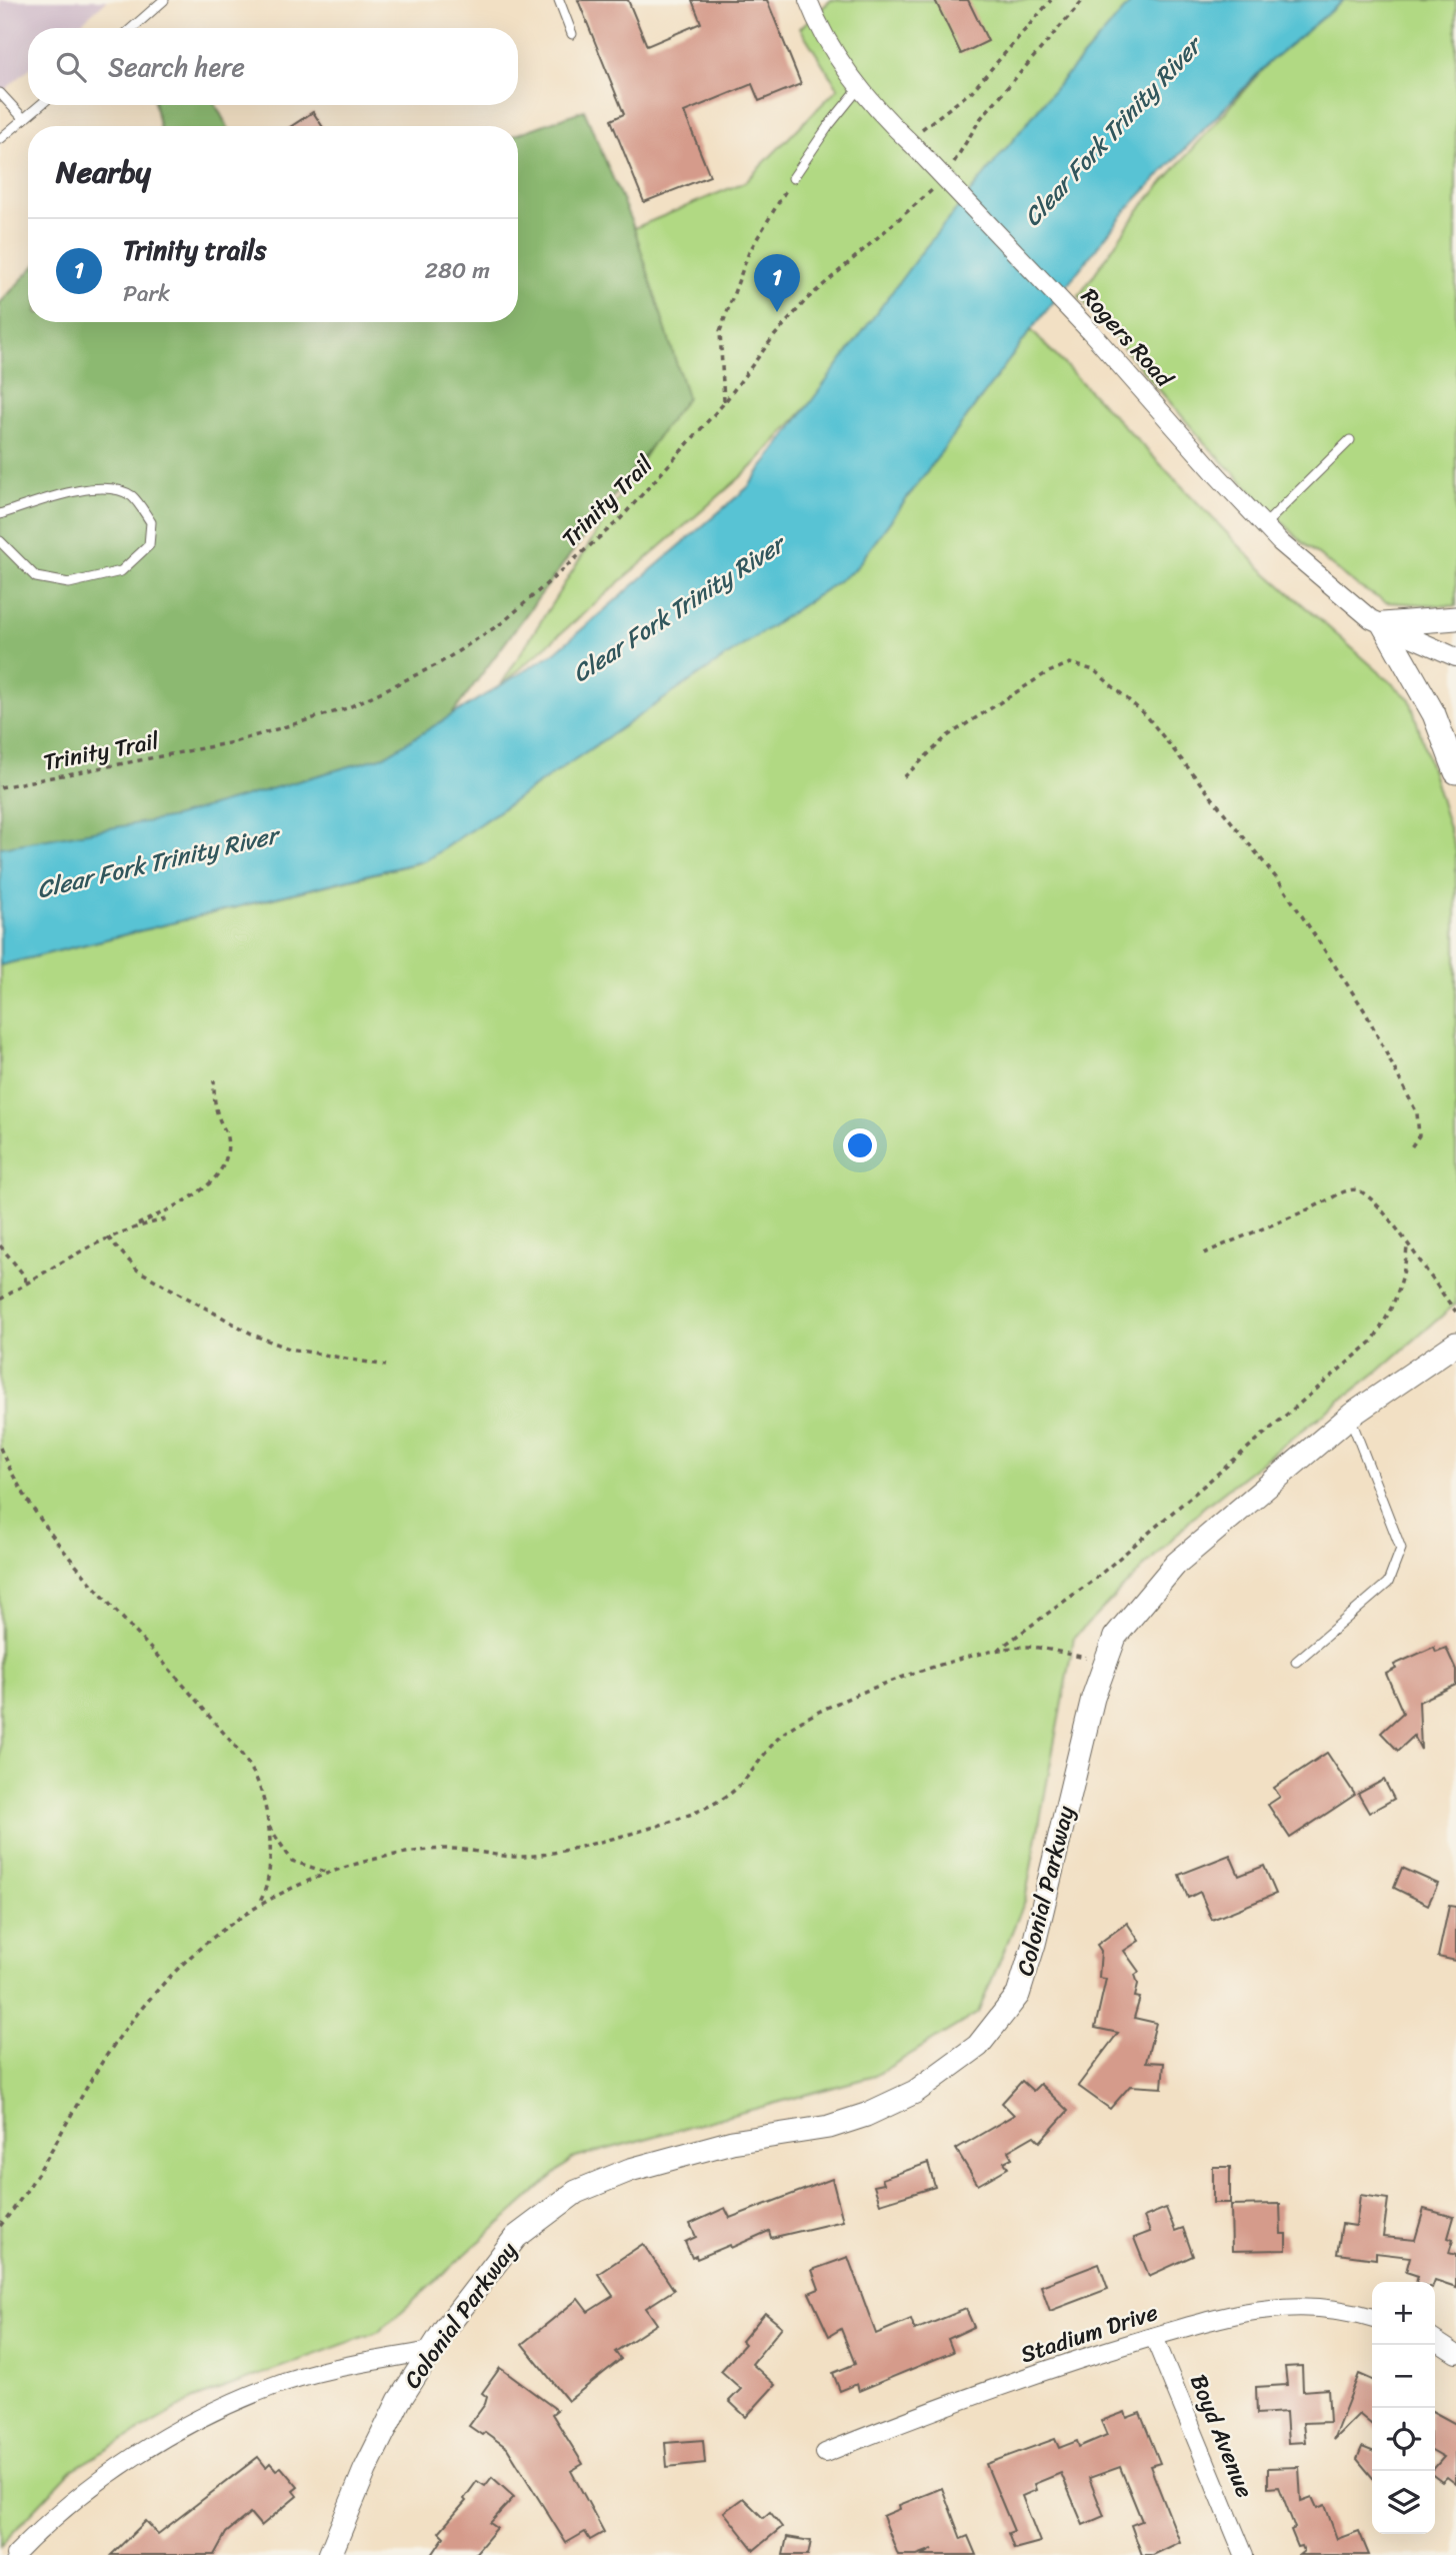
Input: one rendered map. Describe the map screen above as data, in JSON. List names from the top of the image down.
{
  "streets": {
    "street": [
      "Rogers Road",
      "Colonial Parkway",
      "Stadium Drive",
      "Boyd Avenue"
    ],
    "path": ["Trinity Trail"]
  },
  "crossings": [
    ["Stadium Drive", "Boyd Avenue"]
  ],
  "water": ["Clear Fork Trinity River"],
  "page": {
    "search": "Search here",
    "heading": "Nearby",
    "list": [
      {
        "mark": "1",
        "name": "Trinity trails",
        "note": "Park",
        "value": "280 m"
      }
    ],
    "pins": "1",
    "map_buttons": ["+", "−"]
  }
}
